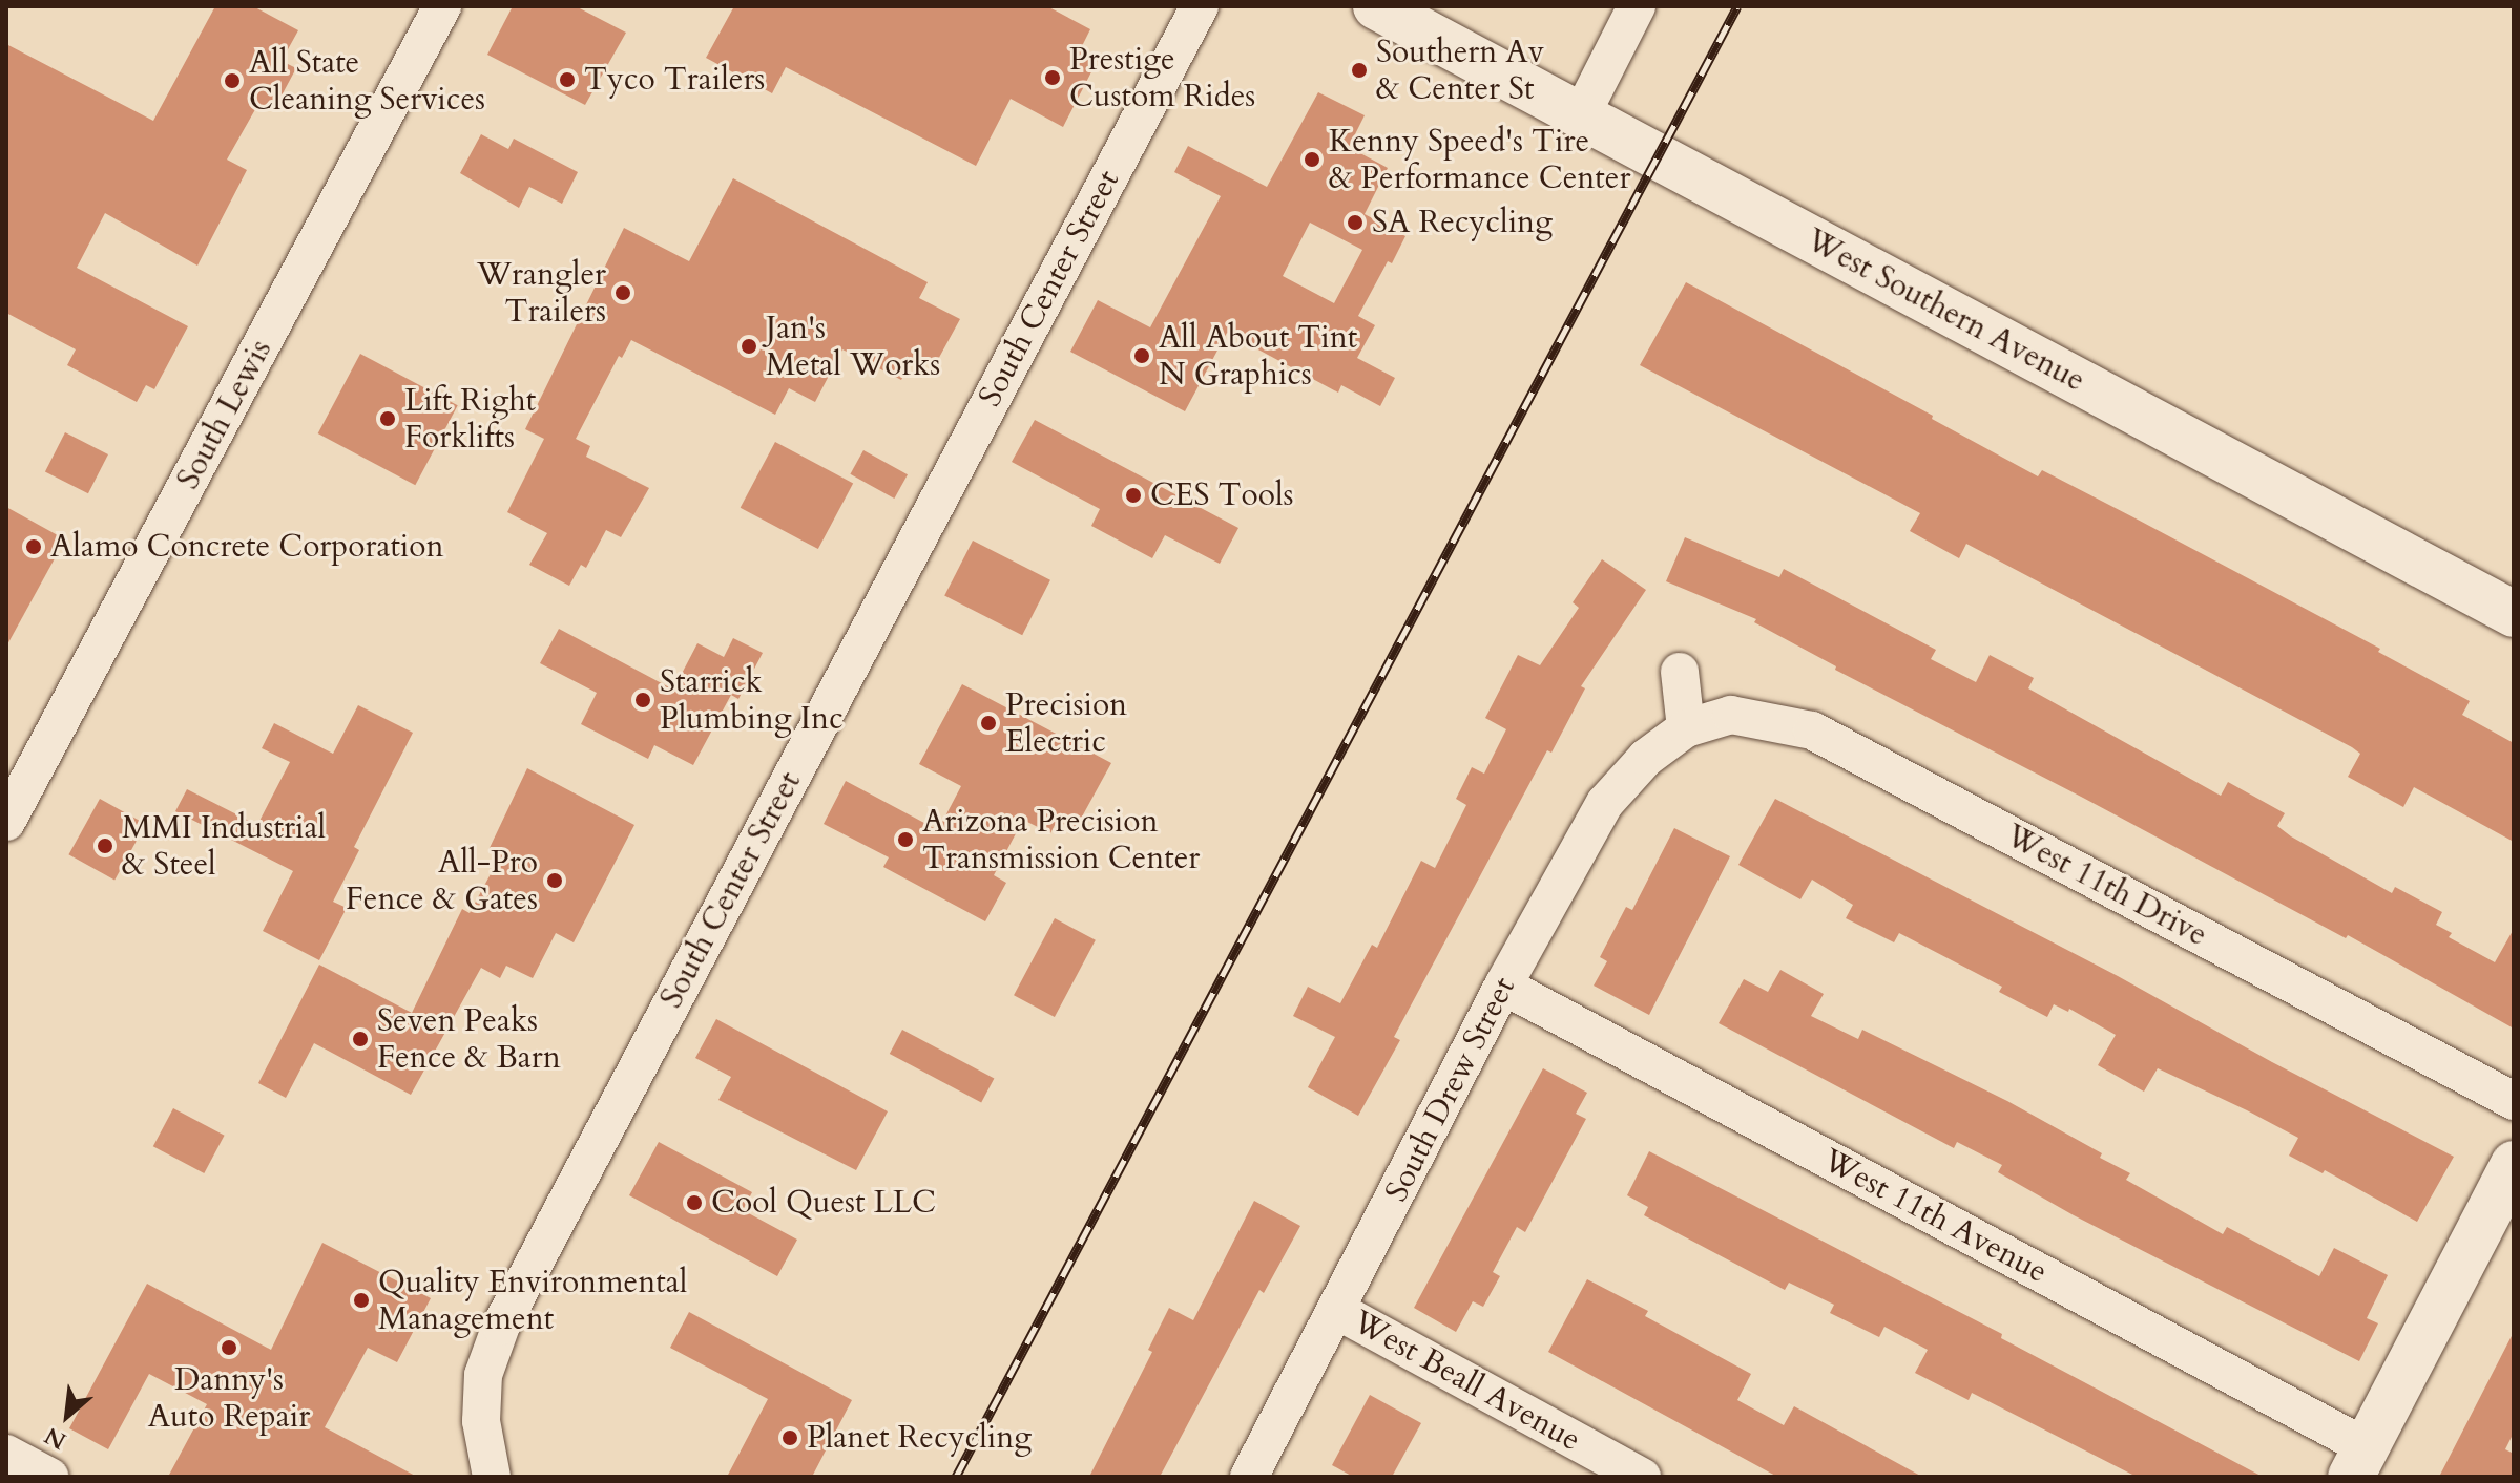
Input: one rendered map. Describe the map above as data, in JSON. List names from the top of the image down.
{
  "streets": {
    "main road": ["West Southern Avenue"],
    "street": [
      "South Center Street",
      "South Lewis",
      "West 11th Drive",
      "South Drew Street",
      "West 11th Avenue",
      "West Beall Avenue"
    ]
  },
  "crossings": [
    ["West 11th Drive", "South Drew Street"],
    ["South Drew Street", "West 11th Avenue"],
    ["South Drew Street", "West Beall Avenue"]
  ],
  "places": [
    "Southern Av & Center St",
    "Prestige Custom Rides",
    "Tyco Trailers",
    "All State Cleaning Services",
    "Kenny Speed's Tire & Performance Center",
    "SA Recycling",
    "Wrangler Trailers",
    "Jan's Metal Works",
    "All About Tint N Graphics",
    "Lift Right Forklifts",
    "CES Tools",
    "Alamo Concrete Corporation",
    "Starrick Plumbing Inc",
    "Precision Electric",
    "Arizona Precision Transmission Center",
    "MMI Industrial & Steel",
    "All-Pro Fence & Gates",
    "Seven Peaks Fence & Barn",
    "Cool Quest LLC",
    "Quality Environmental Management",
    "Danny's Auto Repair",
    "Planet Recycling"
  ],
  "north": "bottom left"
}
